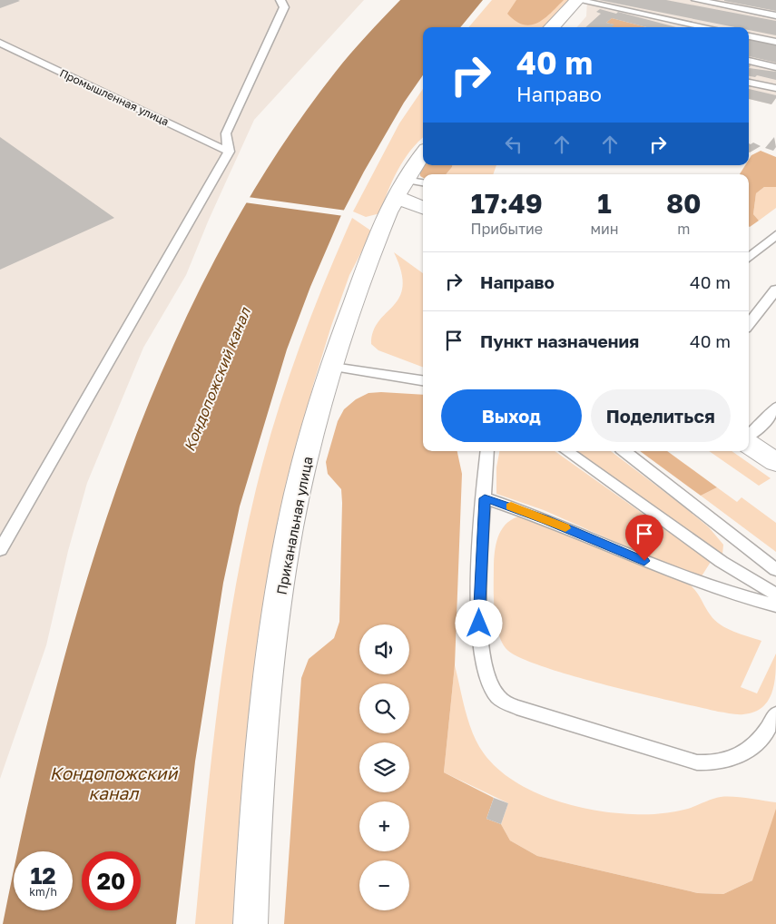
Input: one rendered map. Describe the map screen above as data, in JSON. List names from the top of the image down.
{
  "streets": {
    "street": ["Приканальная улица"],
    "lane": ["Промышленная улица"]
  },
  "water": ["Кондопожский канал"],
  "page": {
    "turn": ["40 m", "Направо"],
    "eta": [
      "17:49",
      "Прибытие",
      "1",
      "мин",
      "80",
      "m"
    ],
    "list": [
      {
        "name": "Направо",
        "value": "40 m"
      },
      {
        "name": "Пункт назначения",
        "value": "40 m"
      }
    ],
    "buttons": ["Выход", "Поделиться"],
    "map_buttons": ["+", "−"],
    "speed": "12 km/h",
    "limit": "20"
  }
}
